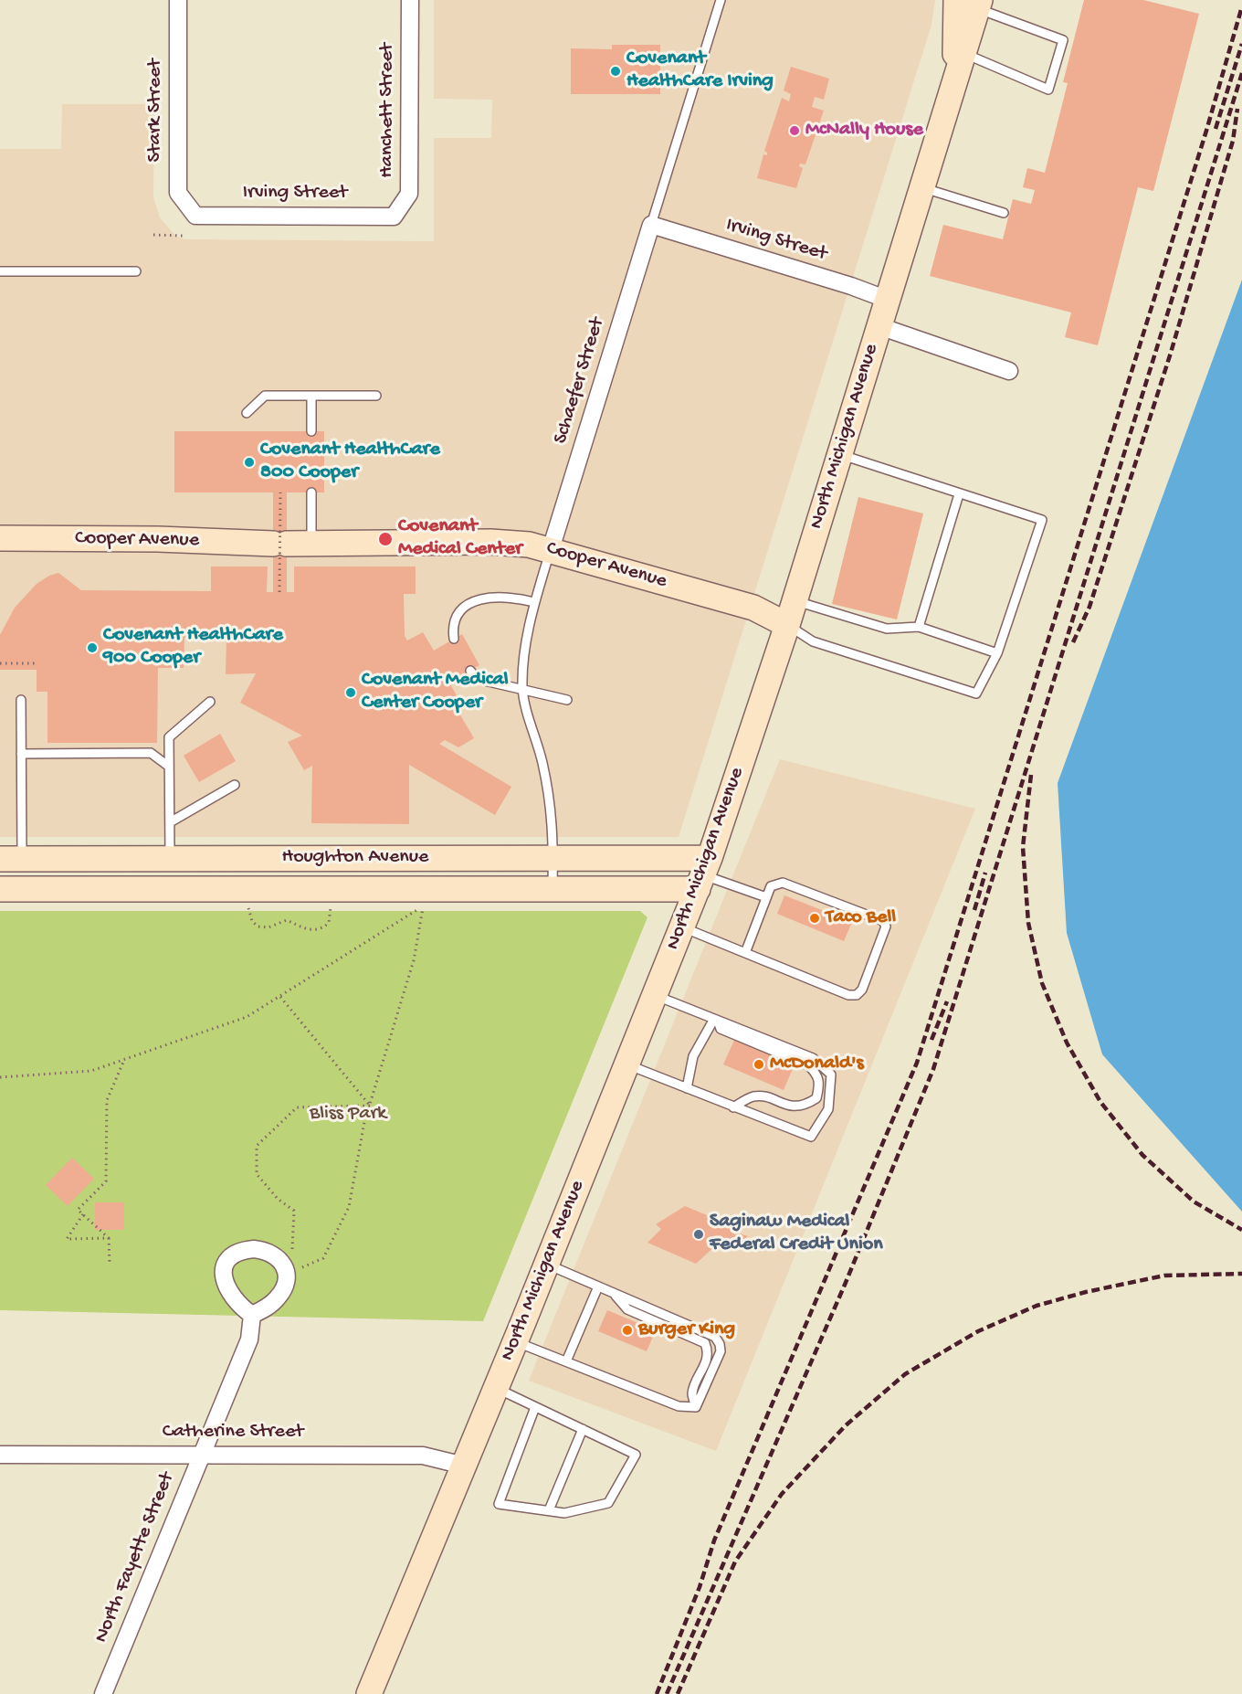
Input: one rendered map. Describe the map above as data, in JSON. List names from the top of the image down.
{
  "streets": {
    "street": [
      "Stark Street",
      "Hanchett Street",
      "Irving Street",
      "Schaefer Street",
      "North Michigan Avenue",
      "Cooper Avenue",
      "Houghton Avenue",
      "Catherine Street",
      "North Fayette Street"
    ]
  },
  "crossings": [
    ["Stark Street", "Irving Street"],
    ["Hanchett Street", "Irving Street"],
    ["Irving Street", "Schaefer Street"],
    ["Irving Street", "North Michigan Avenue"],
    ["Schaefer Street", "Cooper Avenue"],
    ["North Michigan Avenue", "Cooper Avenue"],
    ["North Michigan Avenue", "Houghton Avenue"],
    ["North Michigan Avenue", "Catherine Street"],
    ["Catherine Street", "North Fayette Street"]
  ],
  "parks": ["Bliss Park"],
  "places": [
    "Covenant HealthCare Irving",
    "McNally House",
    "Covenant HealthCare 800 Cooper",
    "Covenant Medical Center",
    "Covenant HealthCare 900 Cooper",
    "Covenant Medical Center Cooper",
    "Taco Bell",
    "McDonald's",
    "Saginaw Medical Federal Credit Union",
    "Burger King"
  ]
}
